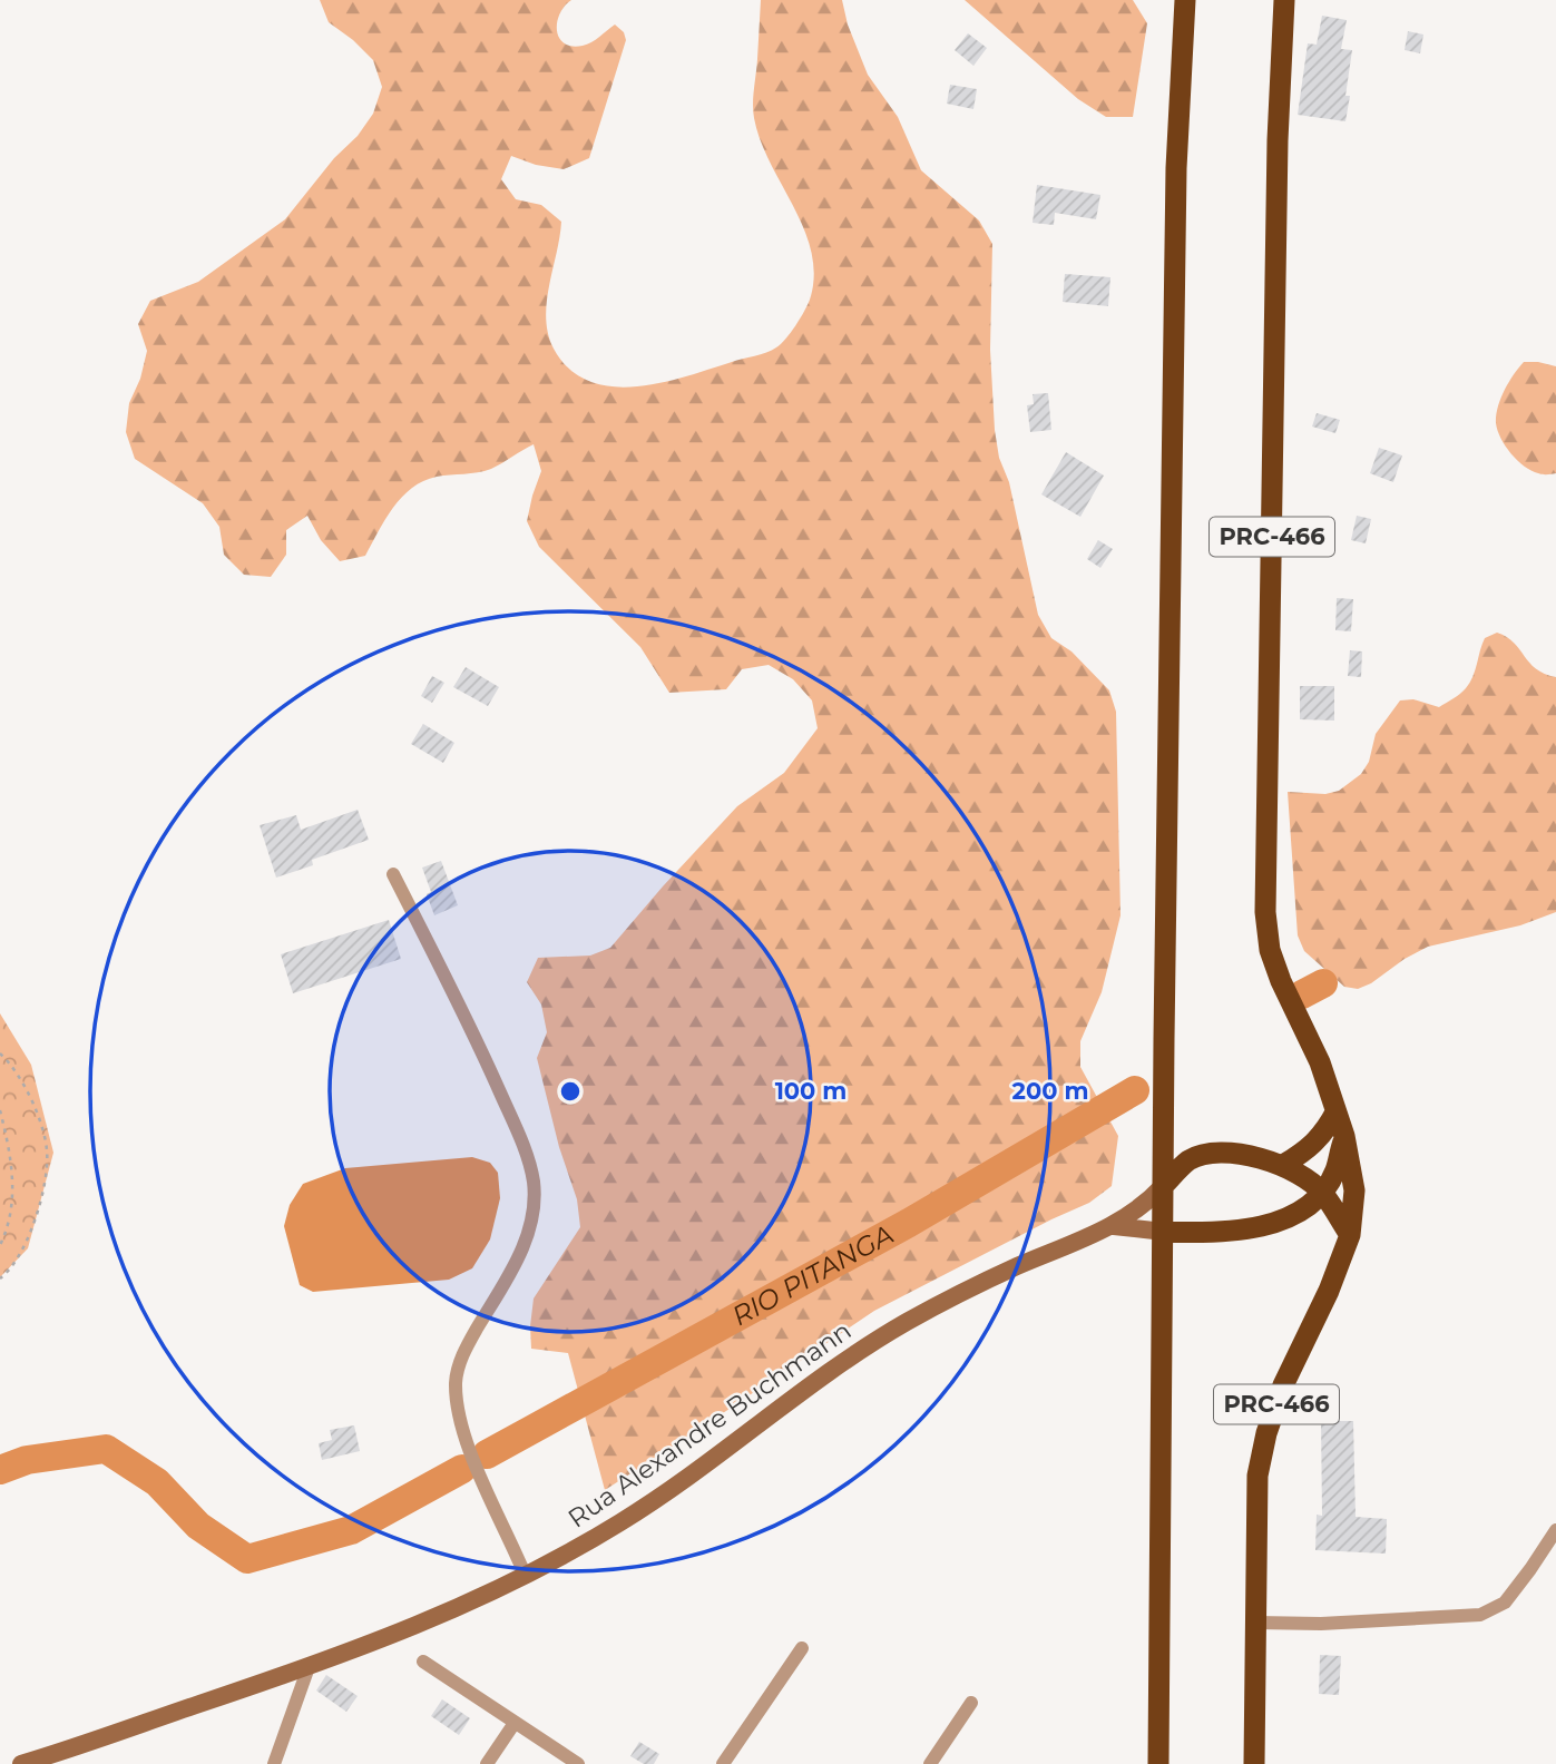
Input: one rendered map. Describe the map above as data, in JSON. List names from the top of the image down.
{
  "streets": {
    "highway": ["PRC-466"],
    "main road": ["Rua Alexandre Buchmann"]
  },
  "water": ["RIO PITANGA"],
  "rings": ["100 m", "200 m"]
}
